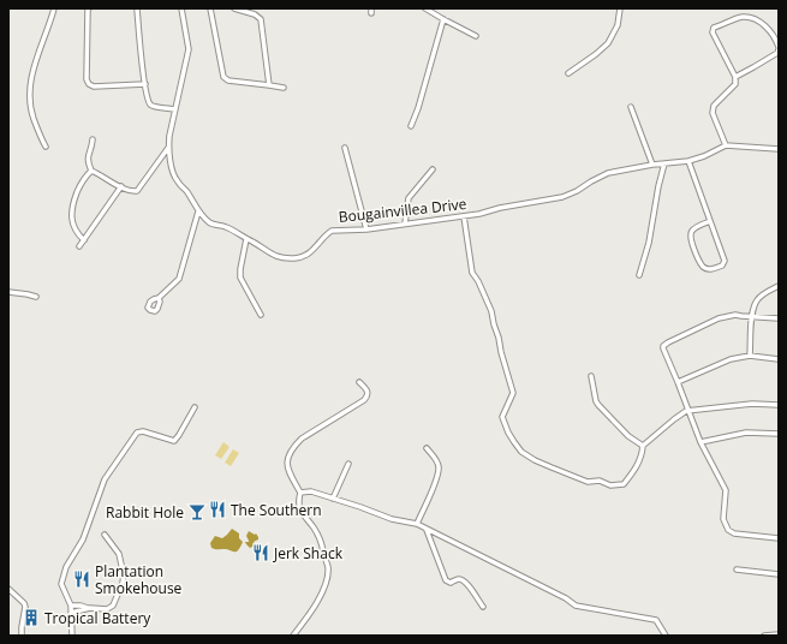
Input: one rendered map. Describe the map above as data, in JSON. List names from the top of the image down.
{
  "streets": {
    "street": ["Bougainvillea Drive"]
  },
  "places": {
    "restaurant": ["The Southern", "Jerk Shack", "Plantation Smokehouse"],
    "bar": ["Rabbit Hole"],
    "building": ["Tropical Battery"]
  }
}
